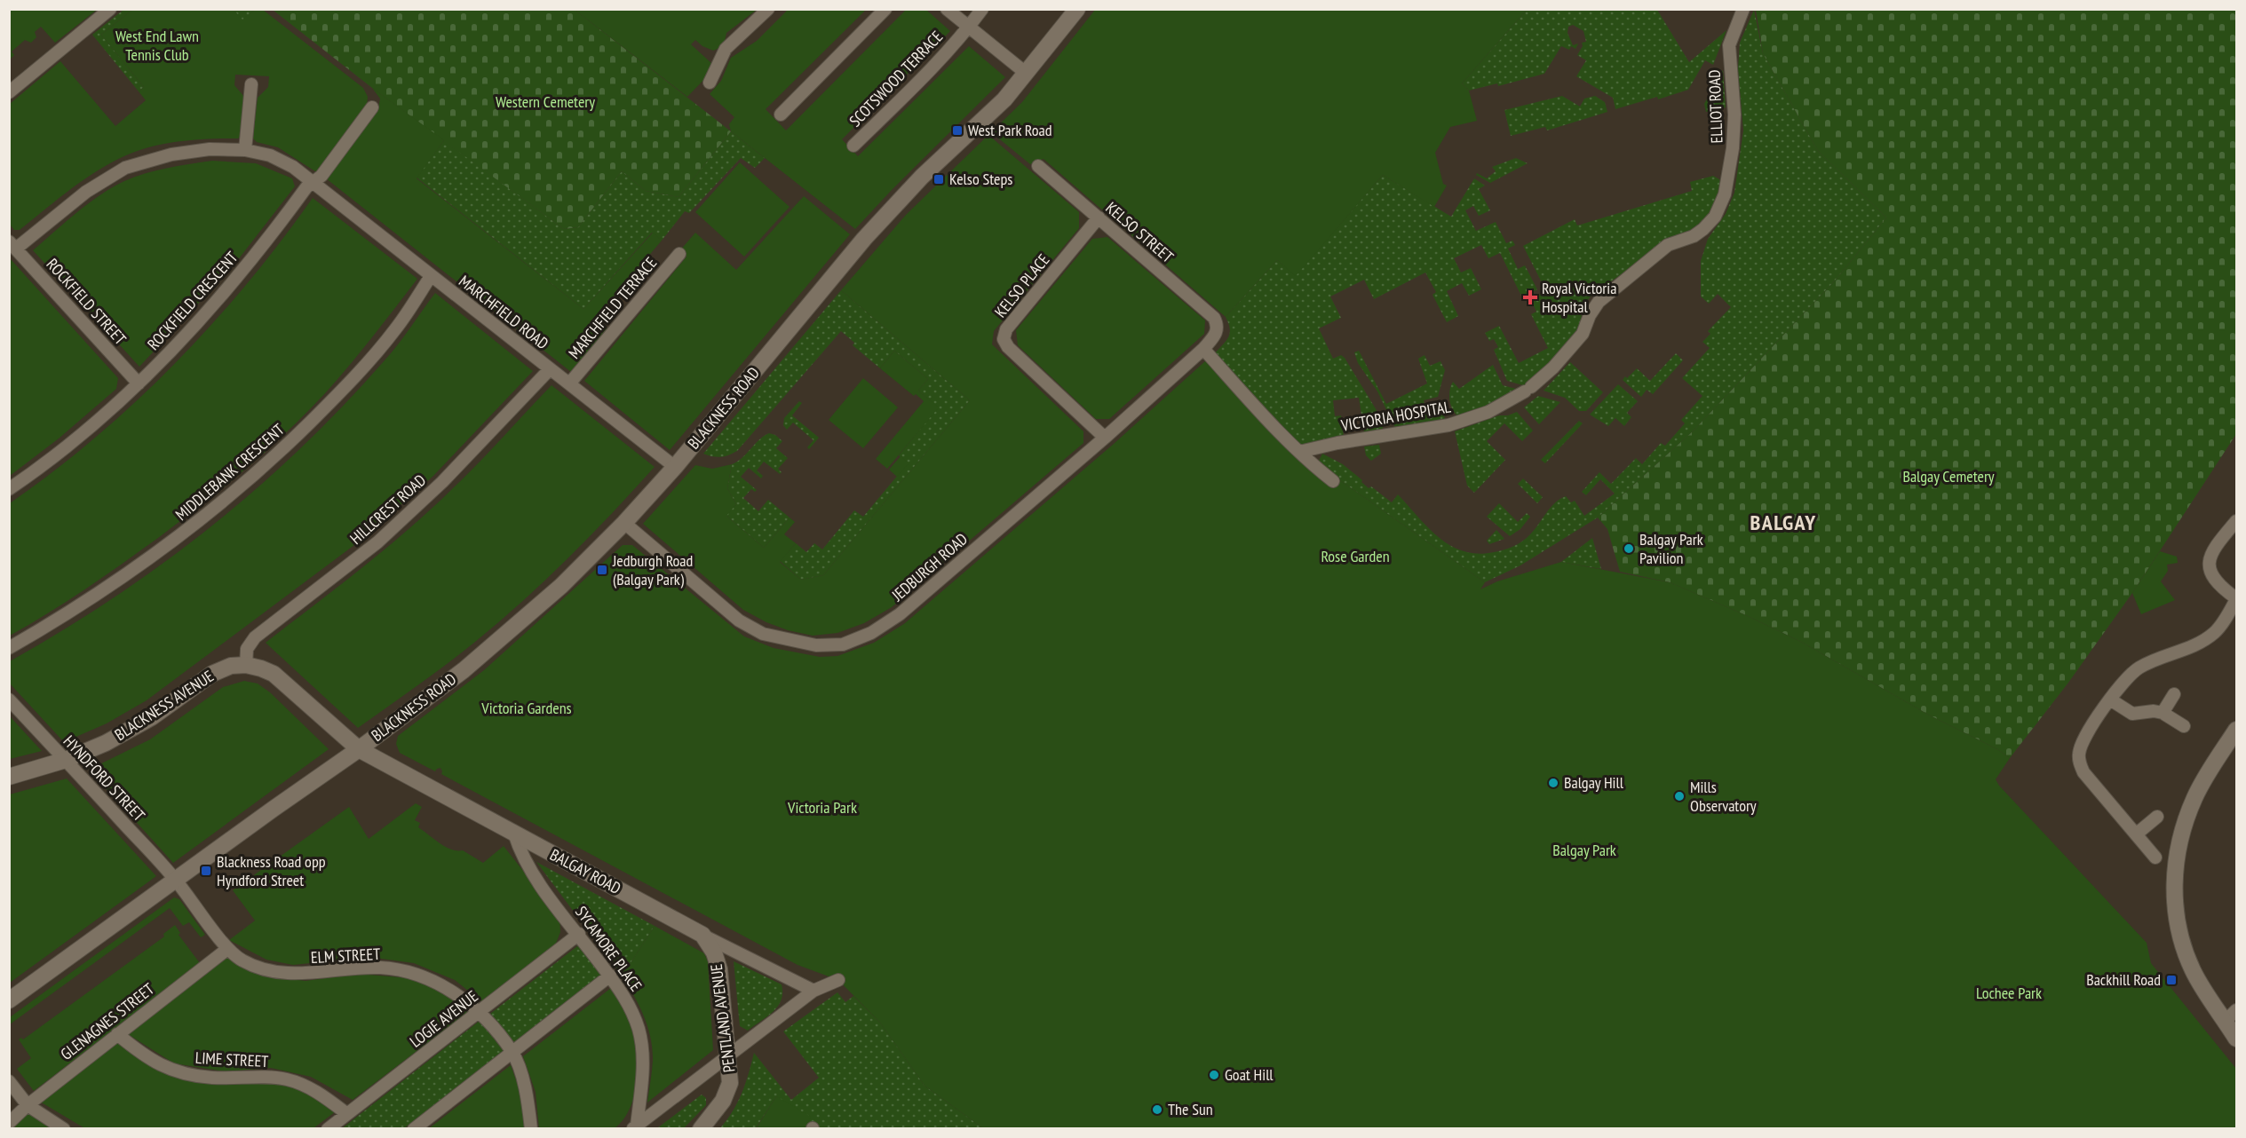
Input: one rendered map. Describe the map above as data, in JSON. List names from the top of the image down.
{
  "streets": {
    "street": [
      "SCOTSWOOD TERRACE",
      "ELLIOT ROAD",
      "KELSO STREET",
      "KELSO PLACE",
      "ROCKFIELD CRESCENT",
      "ROCKFIELD STREET",
      "MARCHFIELD TERRACE",
      "MARCHFIELD ROAD",
      "BLACKNESS ROAD",
      "VICTORIA HOSPITAL",
      "MIDDLEBANK CRESCENT",
      "HILLCREST ROAD",
      "JEDBURGH ROAD",
      "BLACKNESS AVENUE",
      "HYNDFORD STREET",
      "BALGAY ROAD",
      "SYCAMORE PLACE",
      "ELM STREET",
      "PENTLAND AVENUE",
      "LOGIE AVENUE",
      "GLENAGNES STREET",
      "LIME STREET"
    ]
  },
  "crossings": [
    ["ELLIOT ROAD", "VICTORIA HOSPITAL"],
    ["KELSO STREET", "KELSO PLACE"],
    ["KELSO STREET", "JEDBURGH ROAD"],
    ["KELSO PLACE", "JEDBURGH ROAD"],
    ["ROCKFIELD CRESCENT", "ROCKFIELD STREET"],
    ["ROCKFIELD CRESCENT", "MARCHFIELD ROAD"],
    ["ROCKFIELD STREET", "MARCHFIELD ROAD"],
    ["MARCHFIELD TERRACE", "MARCHFIELD ROAD"],
    ["MARCHFIELD ROAD", "BLACKNESS ROAD"],
    ["MARCHFIELD ROAD", "MIDDLEBANK CRESCENT"],
    ["MARCHFIELD ROAD", "HILLCREST ROAD"],
    ["BLACKNESS ROAD", "JEDBURGH ROAD"],
    ["BLACKNESS ROAD", "BLACKNESS AVENUE"],
    ["BLACKNESS ROAD", "HYNDFORD STREET"],
    ["BLACKNESS ROAD", "BALGAY ROAD"],
    ["BLACKNESS ROAD", "ELM STREET"],
    ["HILLCREST ROAD", "BLACKNESS AVENUE"],
    ["BLACKNESS AVENUE", "HYNDFORD STREET"],
    ["BLACKNESS AVENUE", "BALGAY ROAD"],
    ["HYNDFORD STREET", "ELM STREET"],
    ["BALGAY ROAD", "SYCAMORE PLACE"],
    ["BALGAY ROAD", "PENTLAND AVENUE"],
    ["SYCAMORE PLACE", "LOGIE AVENUE"],
    ["ELM STREET", "LOGIE AVENUE"],
    ["ELM STREET", "GLENAGNES STREET"],
    ["LOGIE AVENUE", "LIME STREET"],
    ["GLENAGNES STREET", "LIME STREET"]
  ],
  "districts": ["BALGAY"],
  "parks": [
    "West End Lawn Tennis Club",
    "Western Cemetery",
    "Balgay Cemetery",
    "Rose Garden",
    "Victoria Gardens",
    "Victoria Park",
    "Balgay Park",
    "Lochee Park"
  ],
  "places": {
    "transit": [
      "West Park Road",
      "Kelso Steps",
      "Jedburgh Road (Balgay Park)",
      "Blackness Road opp Hyndford Street",
      "Backhill Road"
    ],
    "health": ["Royal Victoria Hospital"],
    "other": [
      "Balgay Park Pavilion",
      "Balgay Hill",
      "Mills Observatory",
      "Goat Hill",
      "The Sun"
    ]
  }
}
